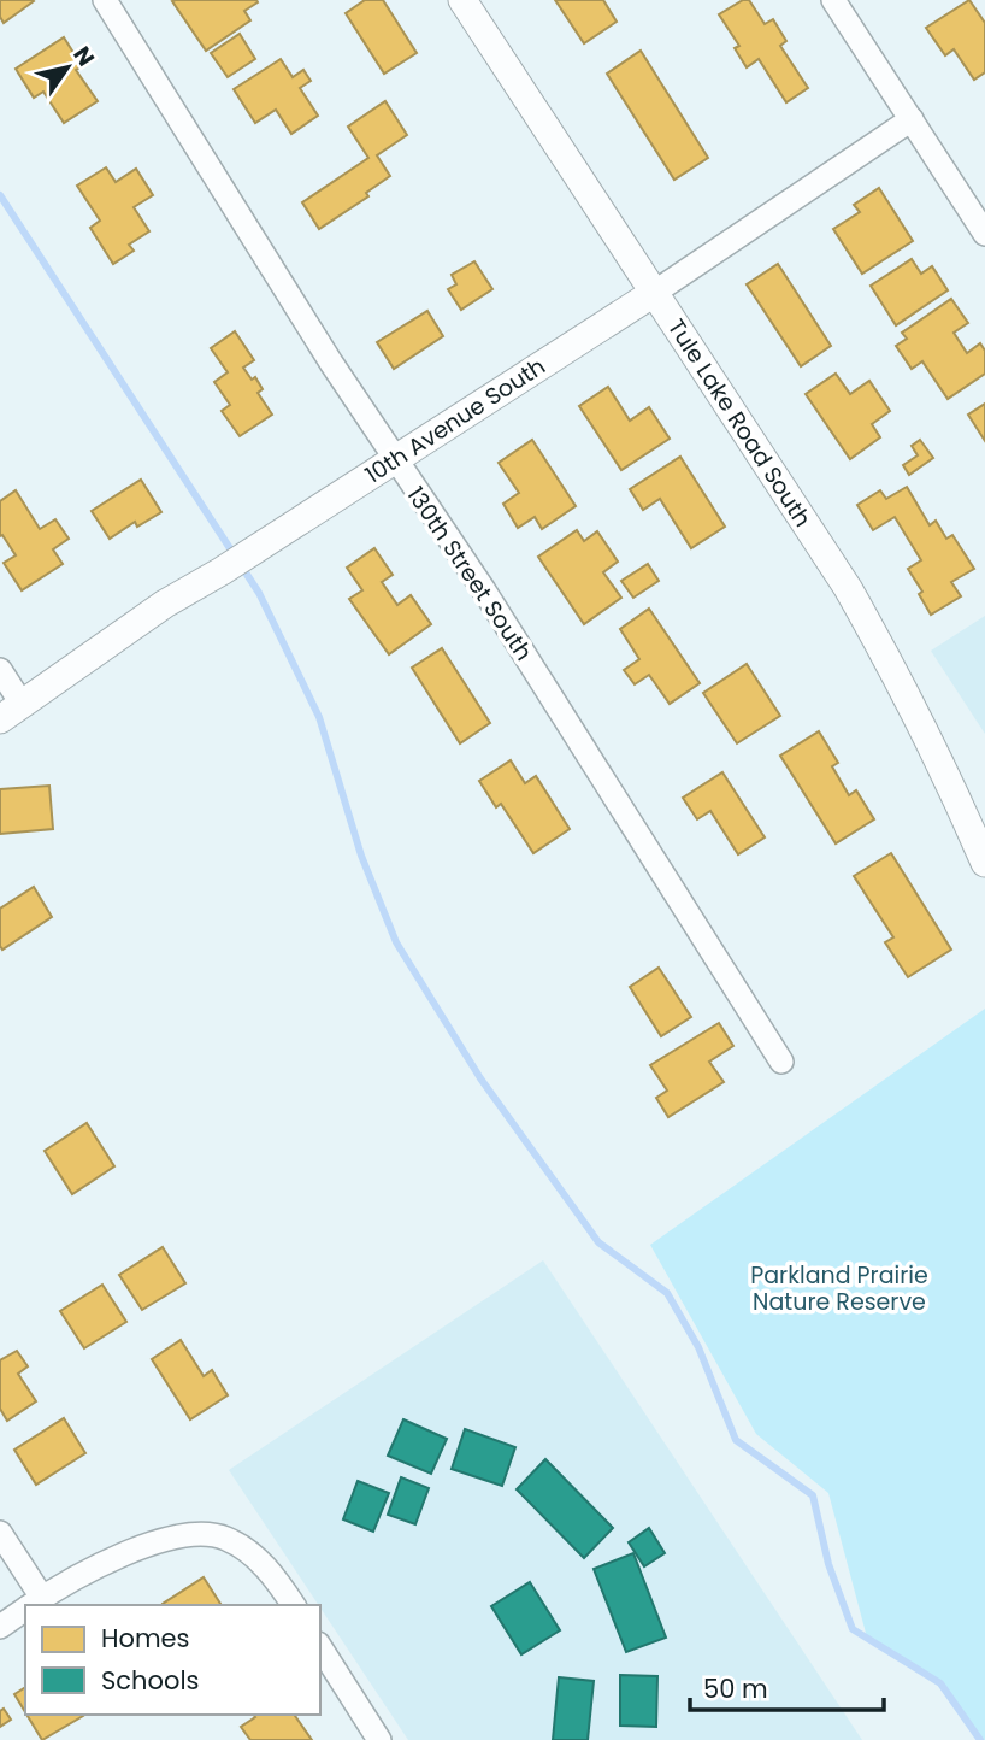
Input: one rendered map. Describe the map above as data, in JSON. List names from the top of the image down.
{
  "streets": {
    "street": ["10th Avenue South", "Tule Lake Road South", "130th Street South"]
  },
  "crossings": [
    ["10th Avenue South", "Tule Lake Road South"],
    ["10th Avenue South", "130th Street South"]
  ],
  "parks": ["Parkland Prairie Nature Reserve"],
  "legend": ["Homes", "Schools"],
  "scale_bar": "50 m",
  "north": "top right"
}
